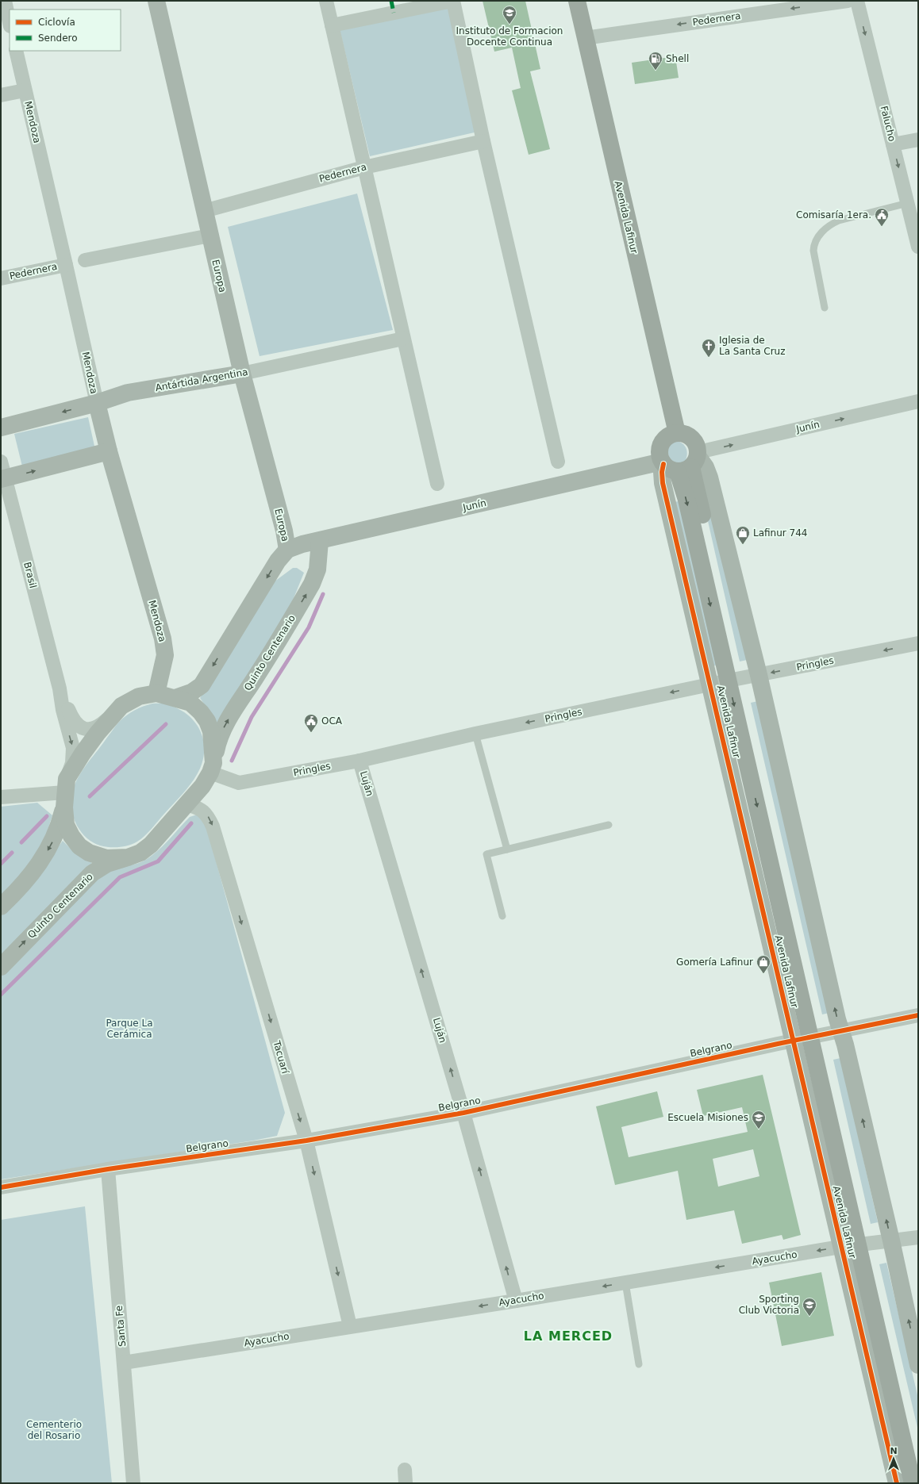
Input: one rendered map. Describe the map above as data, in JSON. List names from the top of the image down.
{
  "streets": {
    "main road": ["Avenida Lafinur"],
    "street": [
      "Pedernera",
      "Mendoza",
      "Falucho",
      "Europa",
      "Antártida Argentina",
      "Junín",
      "Brasil",
      "Quinto Centenario",
      "Pringles",
      "Luján",
      "Belgrano",
      "Tacuarí",
      "Ayacucho",
      "Santa Fe"
    ]
  },
  "crossings": [
    ["Pedernera", "Mendoza"],
    ["Pedernera", "Avenida Lafinur"],
    ["Pedernera", "Europa"],
    ["Mendoza", "Antártida Argentina"],
    ["Avenida Lafinur", "Junín"],
    ["Avenida Lafinur", "Pringles"],
    ["Avenida Lafinur", "Belgrano"],
    ["Avenida Lafinur", "Ayacucho"],
    ["Europa", "Antártida Argentina"],
    ["Europa", "Junín"],
    ["Junín", "Quinto Centenario"],
    ["Quinto Centenario", "Pringles"],
    ["Quinto Centenario", "Tacuarí"],
    ["Pringles", "Luján"],
    ["Luján", "Belgrano"],
    ["Luján", "Ayacucho"],
    ["Belgrano", "Tacuarí"],
    ["Belgrano", "Santa Fe"],
    ["Tacuarí", "Ayacucho"],
    ["Ayacucho", "Santa Fe"]
  ],
  "one_way": [
    "Pedernera",
    "Falucho",
    "Junín",
    "Pringles",
    "Luján",
    "Tacuarí",
    "Ayacucho"
  ],
  "districts": ["LA MERCED"],
  "parks": ["Parque La Cerámica", "Cementerio del Rosario"],
  "places": {
    "school or university": ["Instituto de Formacion Docente Continua", "Escuela Misiones", "Sporting Club Victoria"],
    "fuel station": ["Shell"],
    "public building": ["Comisaría 1era.", "OCA"],
    "church": ["Iglesia de La Santa Cruz"],
    "shop": ["Lafinur 744", "Gomería Lafinur"]
  },
  "legend": ["Ciclovía", "Sendero"],
  "north": "top"
}
